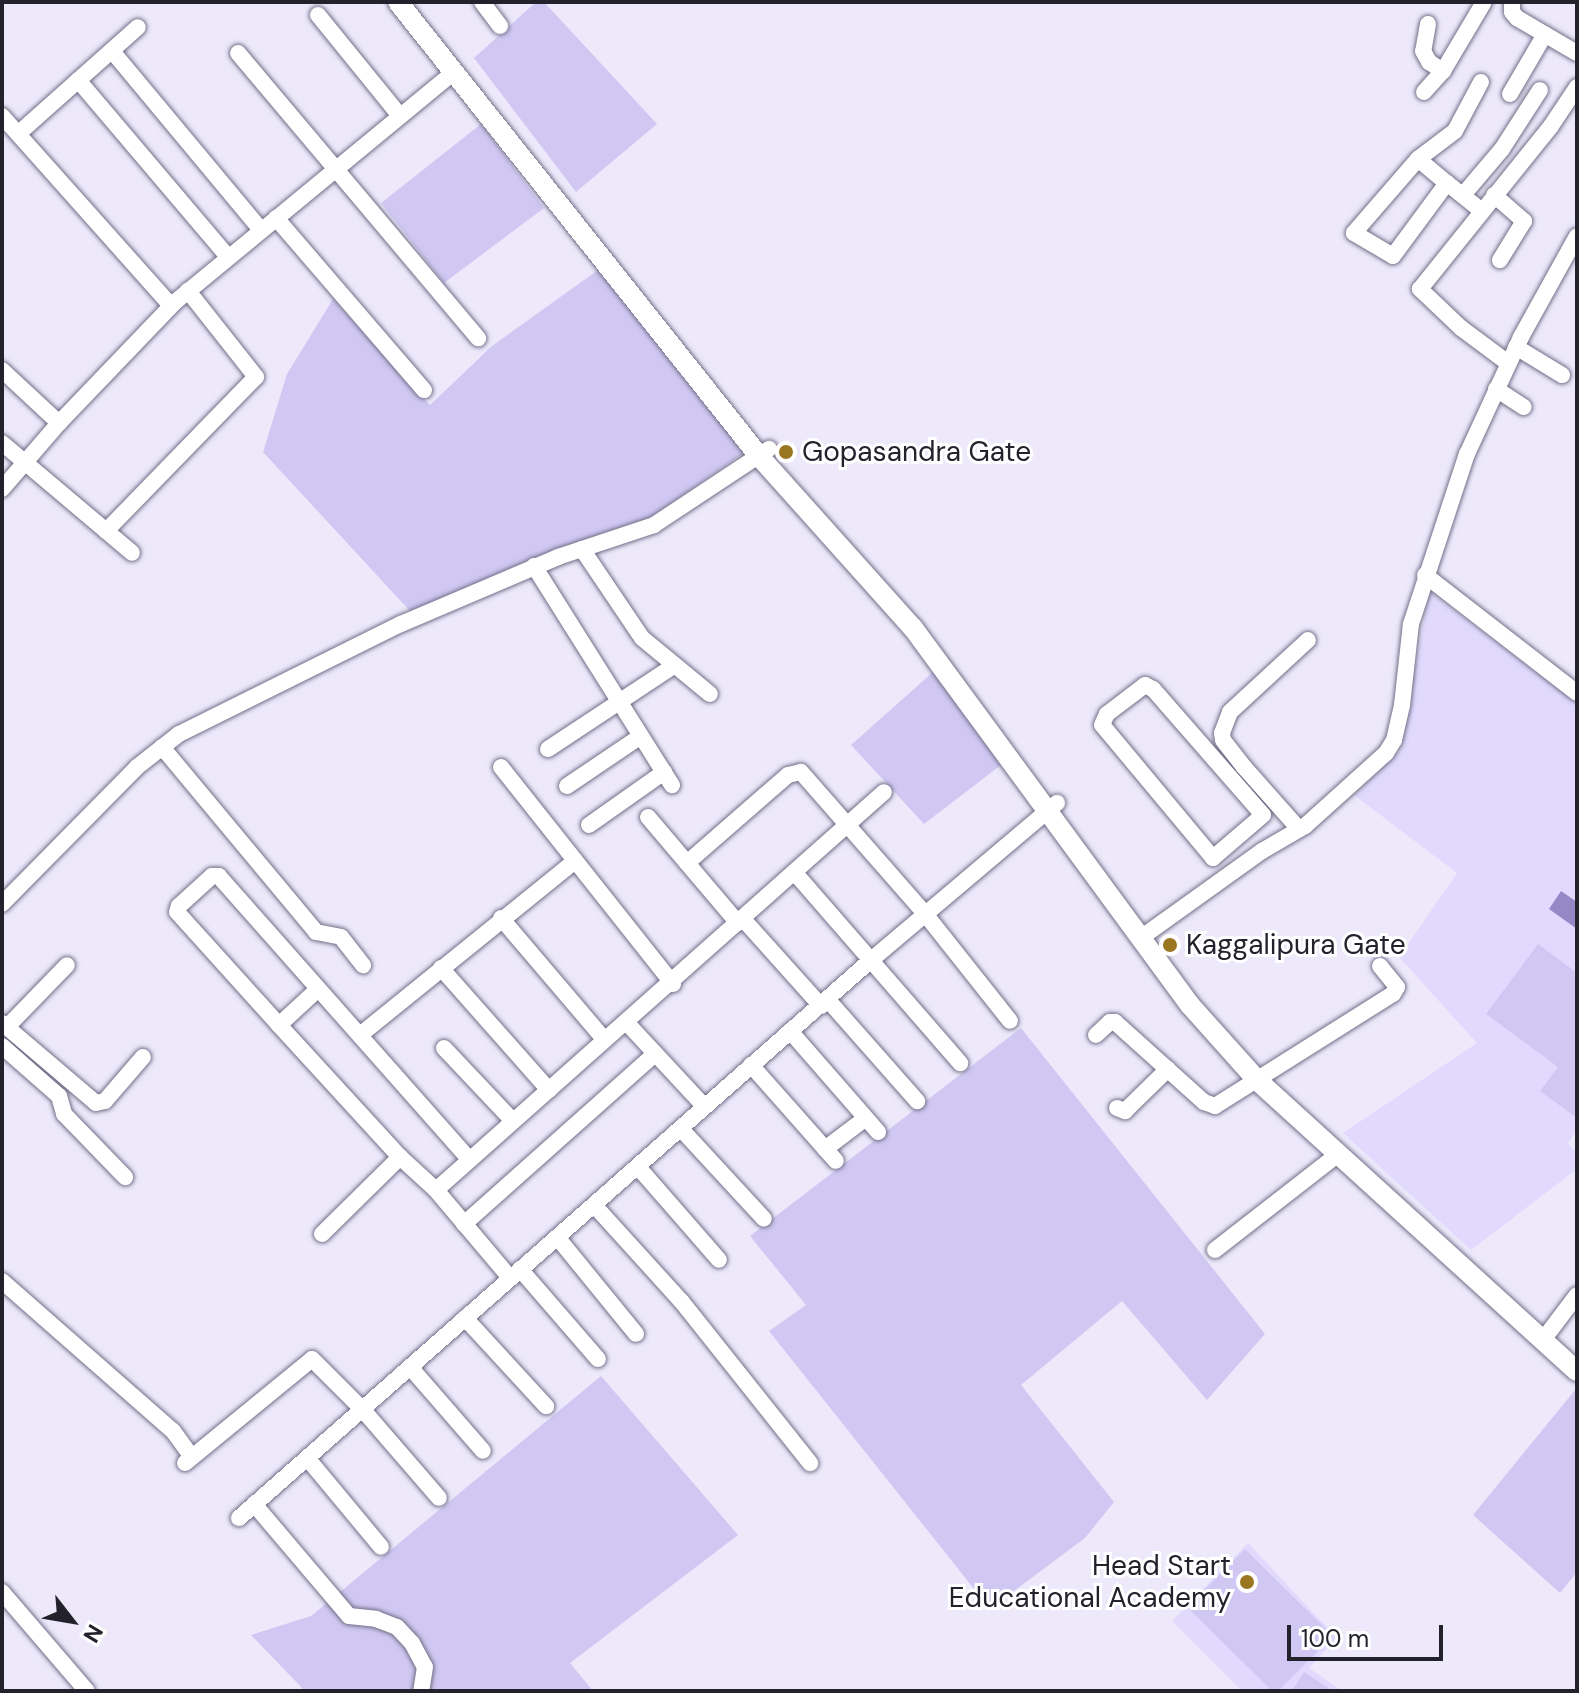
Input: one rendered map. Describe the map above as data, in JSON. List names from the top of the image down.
{
  "places": ["Gopasandra Gate", "Kaggalipura Gate", "Head Start Educational Academy"],
  "scale_bar": "100 m",
  "north": "bottom right"
}
